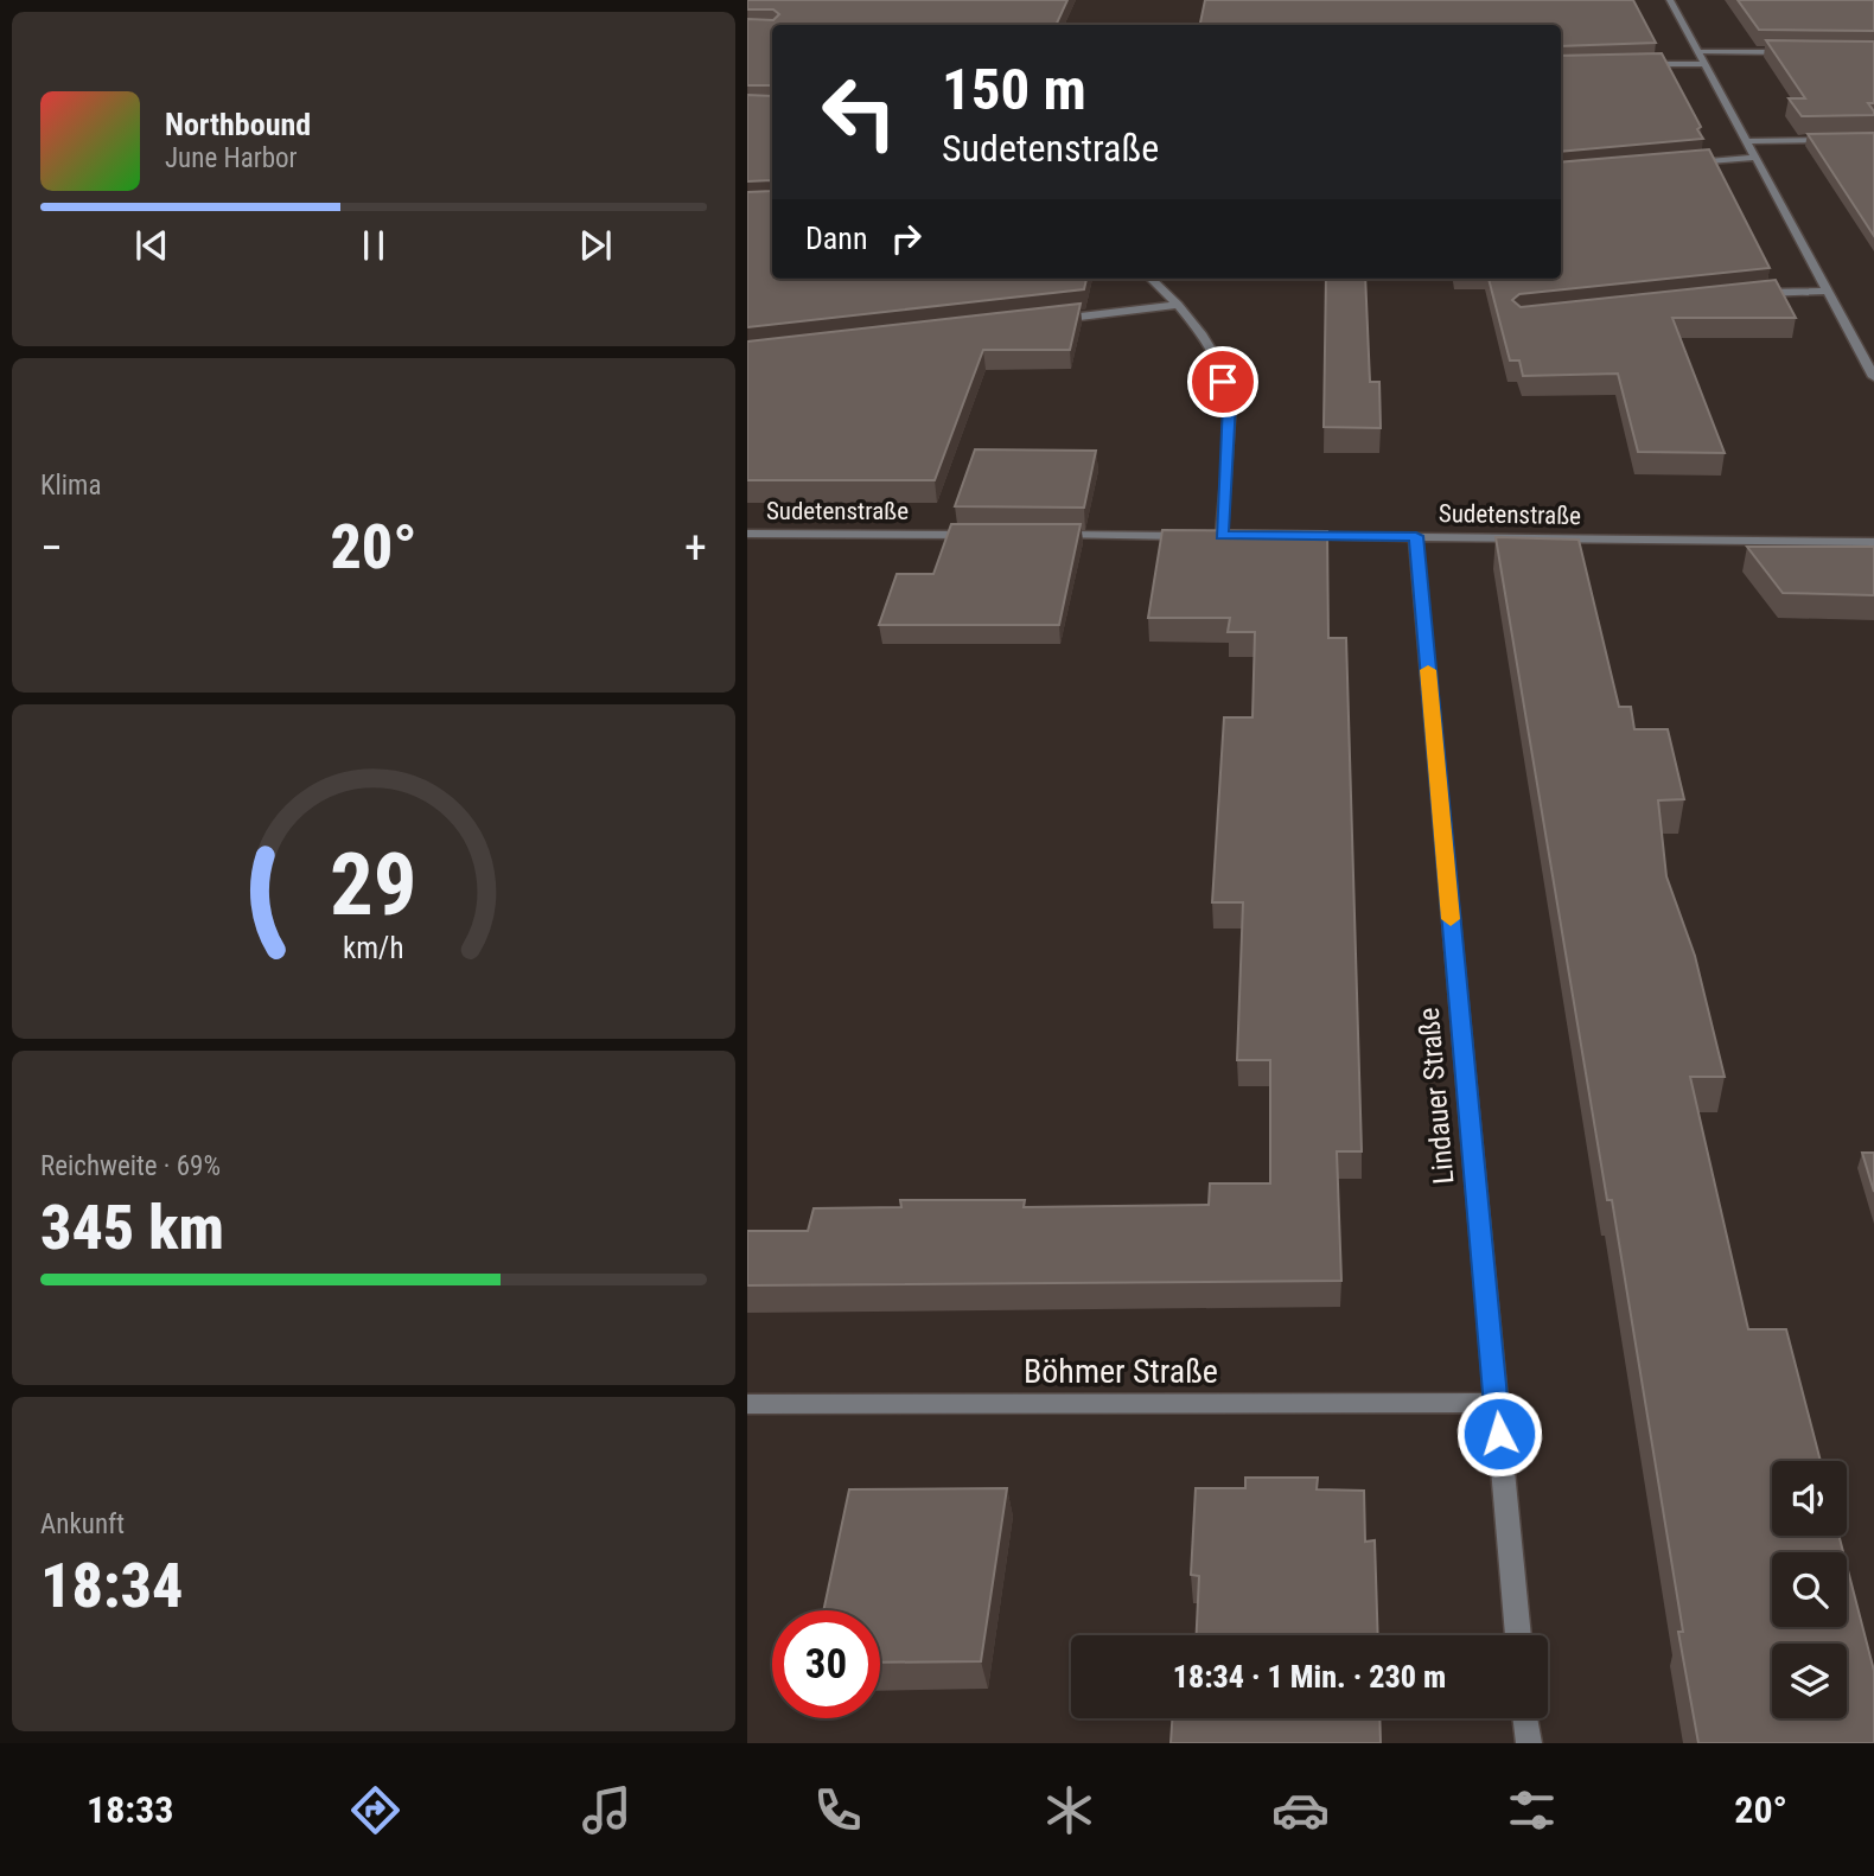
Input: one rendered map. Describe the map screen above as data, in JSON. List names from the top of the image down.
{
  "streets": {
    "street": ["Sudetenstraße", "Lindauer Straße", "Böhmer Straße"]
  },
  "crossings": [
    ["Sudetenstraße", "Lindauer Straße"],
    ["Lindauer Straße", "Böhmer Straße"]
  ],
  "page": {
    "turn": ["150 m", "Sudetenstraße"],
    "song": ["Northbound", "June Harbor"],
    "then": "Dann",
    "tile": [
      "Klima",
      ["Reichweite · 69%", "345 km"],
      ["Ankunft", "18:34"]
    ],
    "heat": ["−", "20°", "+"],
    "limit": "30",
    "trip": "18:34 · 1 Min. · 230 m",
    "tabs": ["18:33", "20°"],
    "gauge": ["29", "km/h"]
  }
}
